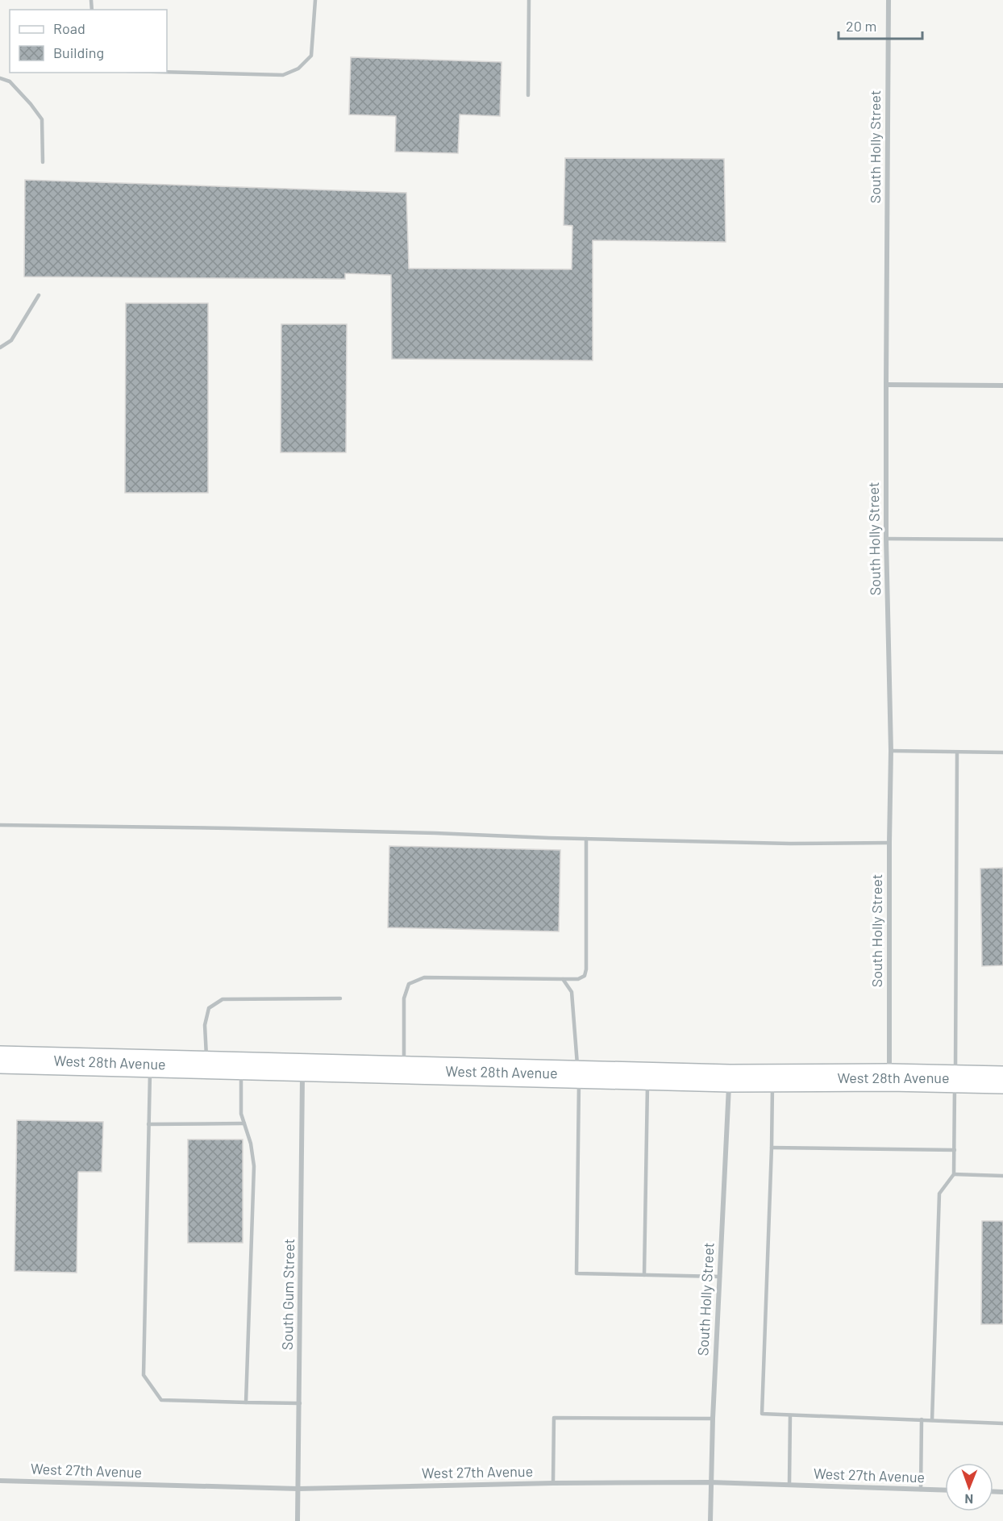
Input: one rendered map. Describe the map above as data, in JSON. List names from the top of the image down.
{
  "streets": {
    "main road": ["West 28th Avenue"],
    "street": ["South Holly Street", "South Gum Street", "West 27th Avenue"]
  },
  "crossings": [
    ["South Holly Street", "West 28th Avenue"],
    ["South Holly Street", "West 27th Avenue"],
    ["West 28th Avenue", "South Gum Street"],
    ["South Gum Street", "West 27th Avenue"]
  ],
  "legend": ["Road", "Building"],
  "scale_bar": "20 m",
  "north": "bottom"
}
